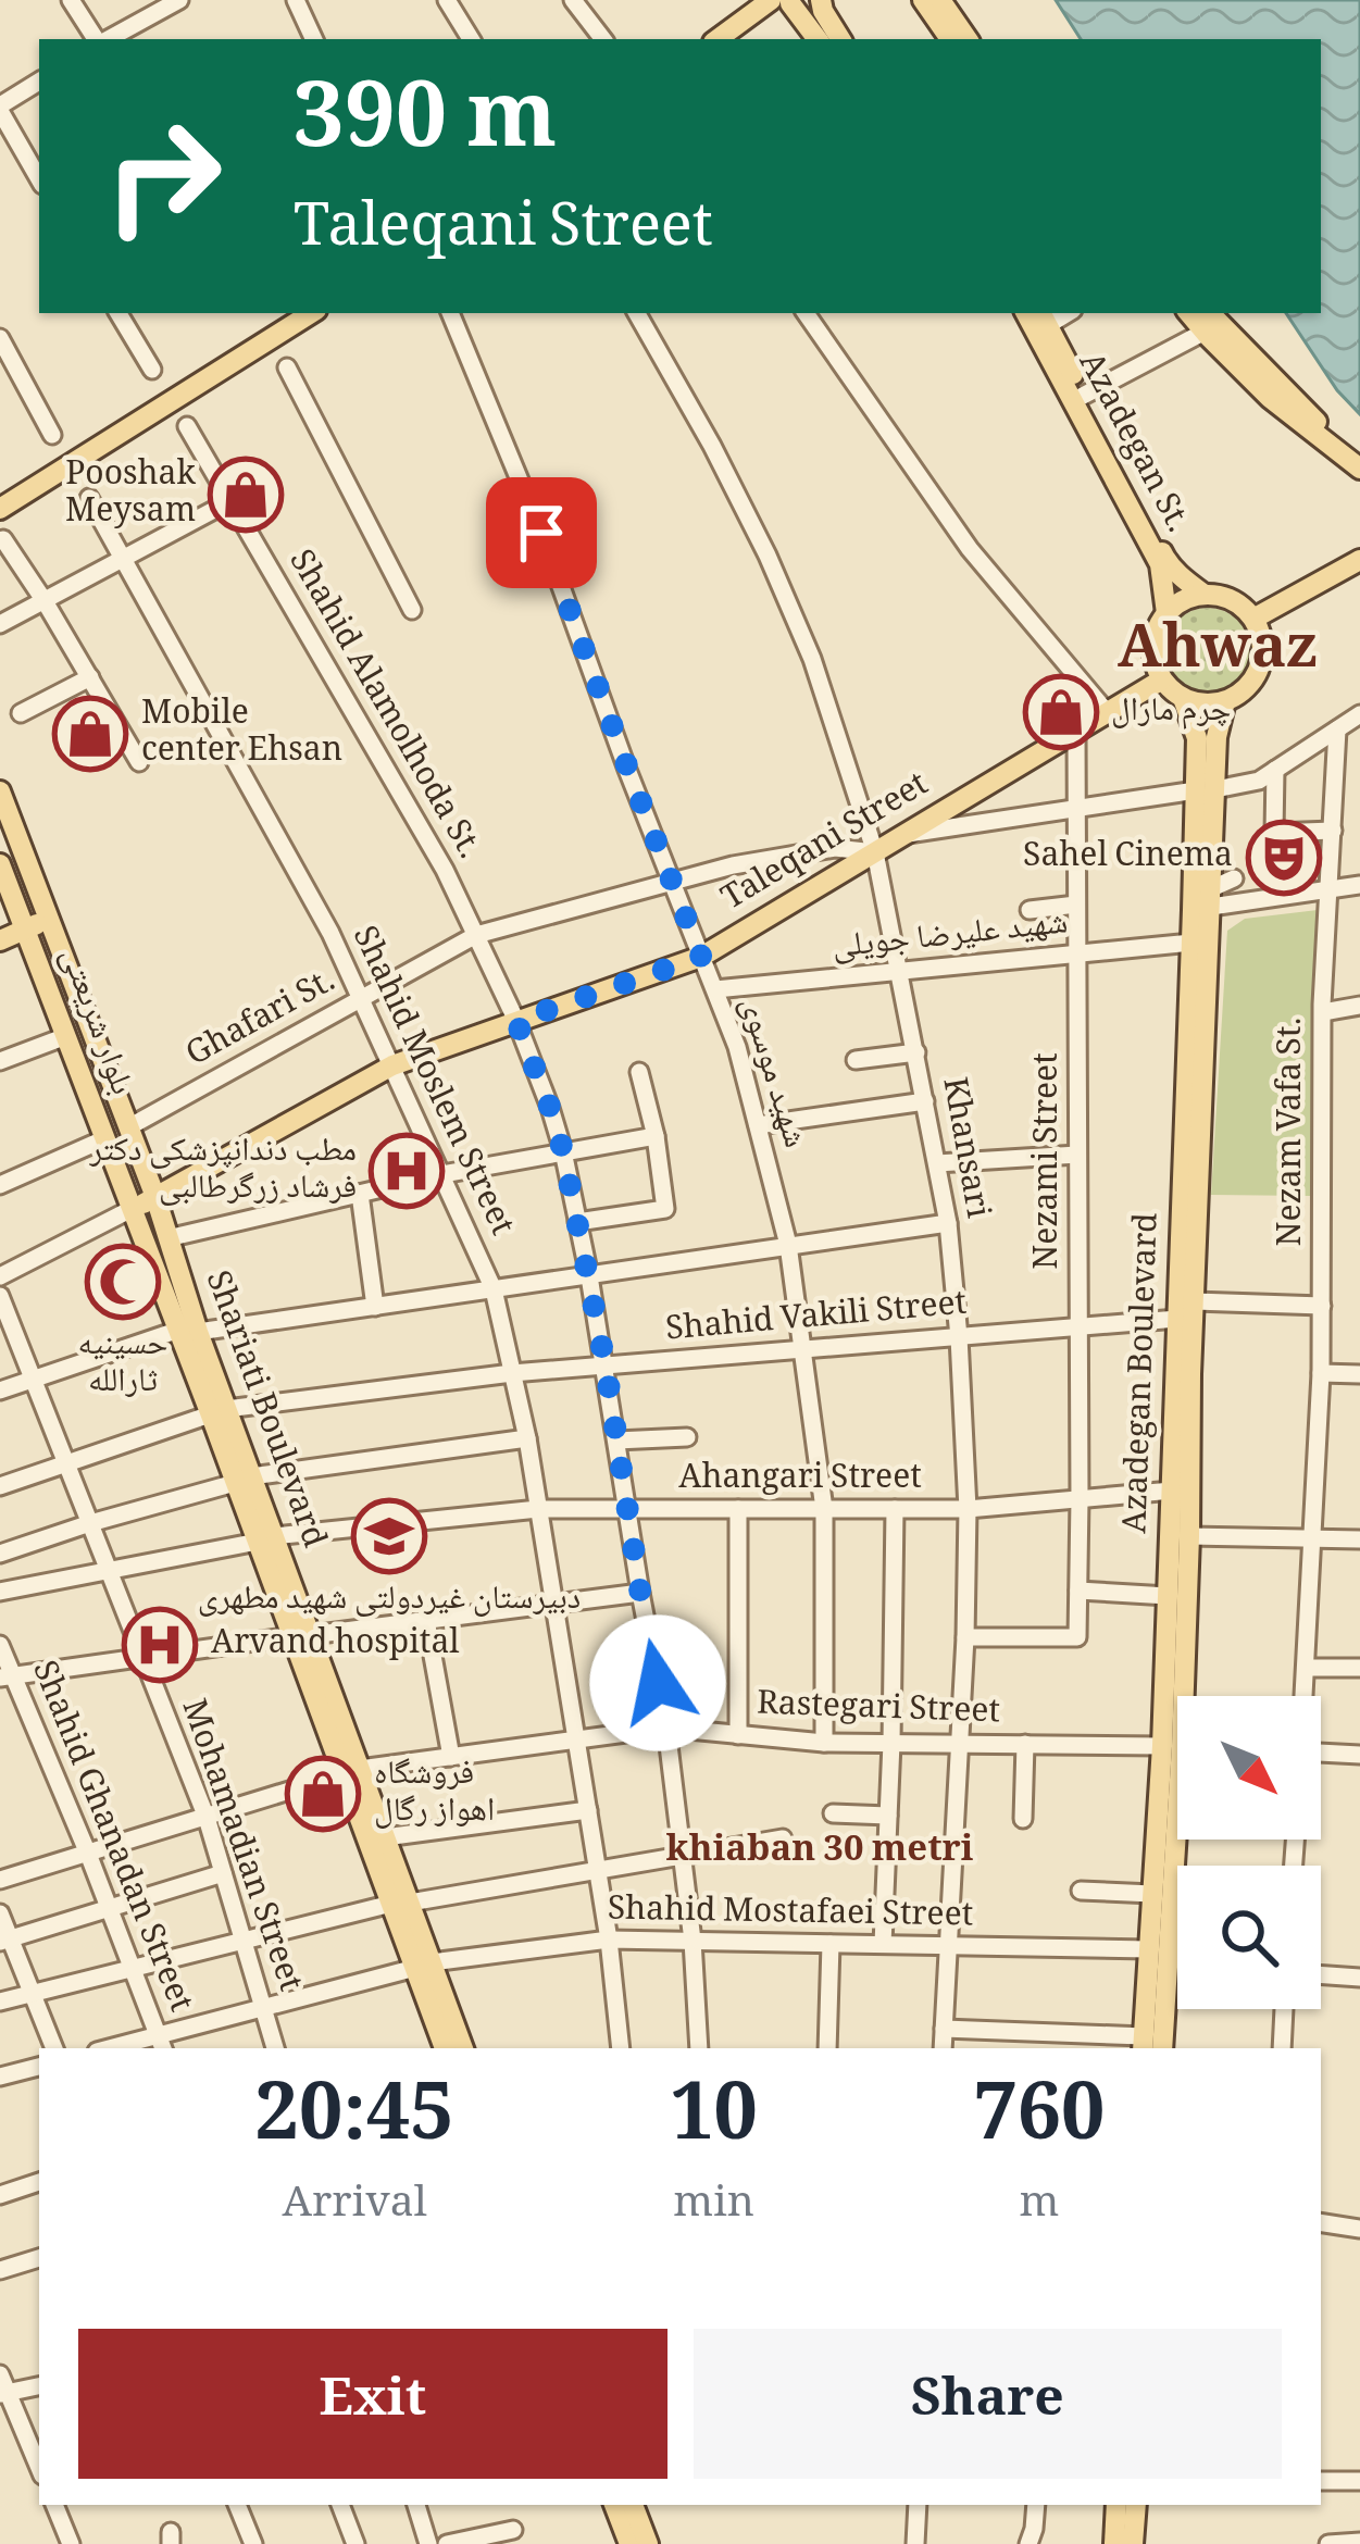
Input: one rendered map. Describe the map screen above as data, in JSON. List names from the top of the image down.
{
  "streets": {
    "main road": [
      "Azadegan St.",
      "Taleqani Street",
      "بلوار شریعتی",
      "Azadegan Boulevard",
      "Shariati Boulevard"
    ],
    "street": [
      "Shahid Alamolhoda St.",
      "شهید علیرضا جویلی",
      "Ghafari St.",
      "شهید موسوی",
      "Shahid Moslem Street",
      "Nezam Vafa St.",
      "Khansari",
      "Nezami Street",
      "Shahid Vakili Street",
      "Ahangari Street",
      "Rastegari Street",
      "Shahid Ghanadan Street",
      "Mohamadian Street",
      "Shahid Mostafaei Street"
    ]
  },
  "crossings": [
    ["Azadegan St.", "Taleqani Street"],
    ["Azadegan St.", "Azadegan Boulevard"],
    ["Shahid Alamolhoda St.", "Taleqani Street"],
    ["Shahid Alamolhoda St.", "Ghafari St."],
    ["Shahid Alamolhoda St.", "Shahid Vakili Street"],
    ["Shahid Alamolhoda St.", "Ahangari Street"],
    ["Shahid Alamolhoda St.", "Rastegari Street"],
    ["Shahid Alamolhoda St.", "Shahid Mostafaei Street"],
    ["Taleqani Street", "Ghafari St."],
    ["Taleqani Street", "بلوار شریعتی"],
    ["Taleqani Street", "شهید موسوی"],
    ["Taleqani Street", "Shahid Moslem Street"],
    ["Taleqani Street", "Khansari"],
    ["Taleqani Street", "Nezami Street"],
    ["Taleqani Street", "Azadegan Boulevard"],
    ["Taleqani Street", "Shariati Boulevard"],
    ["شهید علیرضا جویلی", "شهید موسوی"],
    ["شهید علیرضا جویلی", "Khansari"],
    ["شهید علیرضا جویلی", "Nezami Street"],
    ["شهید علیرضا جویلی", "Azadegan Boulevard"],
    ["Ghafari St.", "شهید موسوی"],
    ["Ghafari St.", "Shahid Moslem Street"],
    ["Ghafari St.", "Khansari"],
    ["Ghafari St.", "Shariati Boulevard"],
    ["بلوار شریعتی", "Shariati Boulevard"],
    ["شهید موسوی", "Shahid Vakili Street"],
    ["شهید موسوی", "Ahangari Street"],
    ["شهید موسوی", "Rastegari Street"],
    ["Shahid Moslem Street", "Shahid Vakili Street"],
    ["Shahid Moslem Street", "Ahangari Street"],
    ["Shahid Moslem Street", "Rastegari Street"],
    ["Shahid Moslem Street", "Shahid Mostafaei Street"],
    ["Khansari", "Shahid Vakili Street"],
    ["Khansari", "Ahangari Street"],
    ["Khansari", "Rastegari Street"],
    ["Khansari", "Shahid Mostafaei Street"],
    ["Nezami Street", "Shahid Vakili Street"],
    ["Nezami Street", "Ahangari Street"],
    ["Shahid Vakili Street", "Azadegan Boulevard"],
    ["Shahid Vakili Street", "Shariati Boulevard"],
    ["Shahid Vakili Street", "Mohamadian Street"],
    ["Azadegan Boulevard", "Ahangari Street"],
    ["Azadegan Boulevard", "Shahid Mostafaei Street"],
    ["Shariati Boulevard", "Ahangari Street"],
    ["Shariati Boulevard", "Rastegari Street"],
    ["Shariati Boulevard", "Shahid Mostafaei Street"],
    ["Ahangari Street", "Mohamadian Street"],
    ["Rastegari Street", "Shahid Ghanadan Street"],
    ["Rastegari Street", "Mohamadian Street"],
    ["Shahid Ghanadan Street", "Shahid Mostafaei Street"],
    ["Mohamadian Street", "Shahid Mostafaei Street"]
  ],
  "districts": ["Ahwaz", "khiaban 30 metri"],
  "places": {
    "shop": [
      "Pooshak Meysam",
      "چرم مارال",
      "Mobile center Ehsan",
      "فروشگاه اهواز رگال"
    ],
    "theatre": ["Sahel Cinema"],
    "hospital": ["مطب دندانپزشکی دکتر فرشاد زرگرطالبی", "Arvand hospital"],
    "mosque": ["حسینیه ثارالله"],
    "school or university": ["دبیرستان غیردولتی شهید مطهری"]
  },
  "north": "bottom right",
  "page": {
    "turn": ["390 m", "Taleqani Street"],
    "eta": [
      "20:45",
      "Arrival",
      "10",
      "min",
      "760",
      "m"
    ],
    "buttons": ["Exit", "Share"]
  }
}
